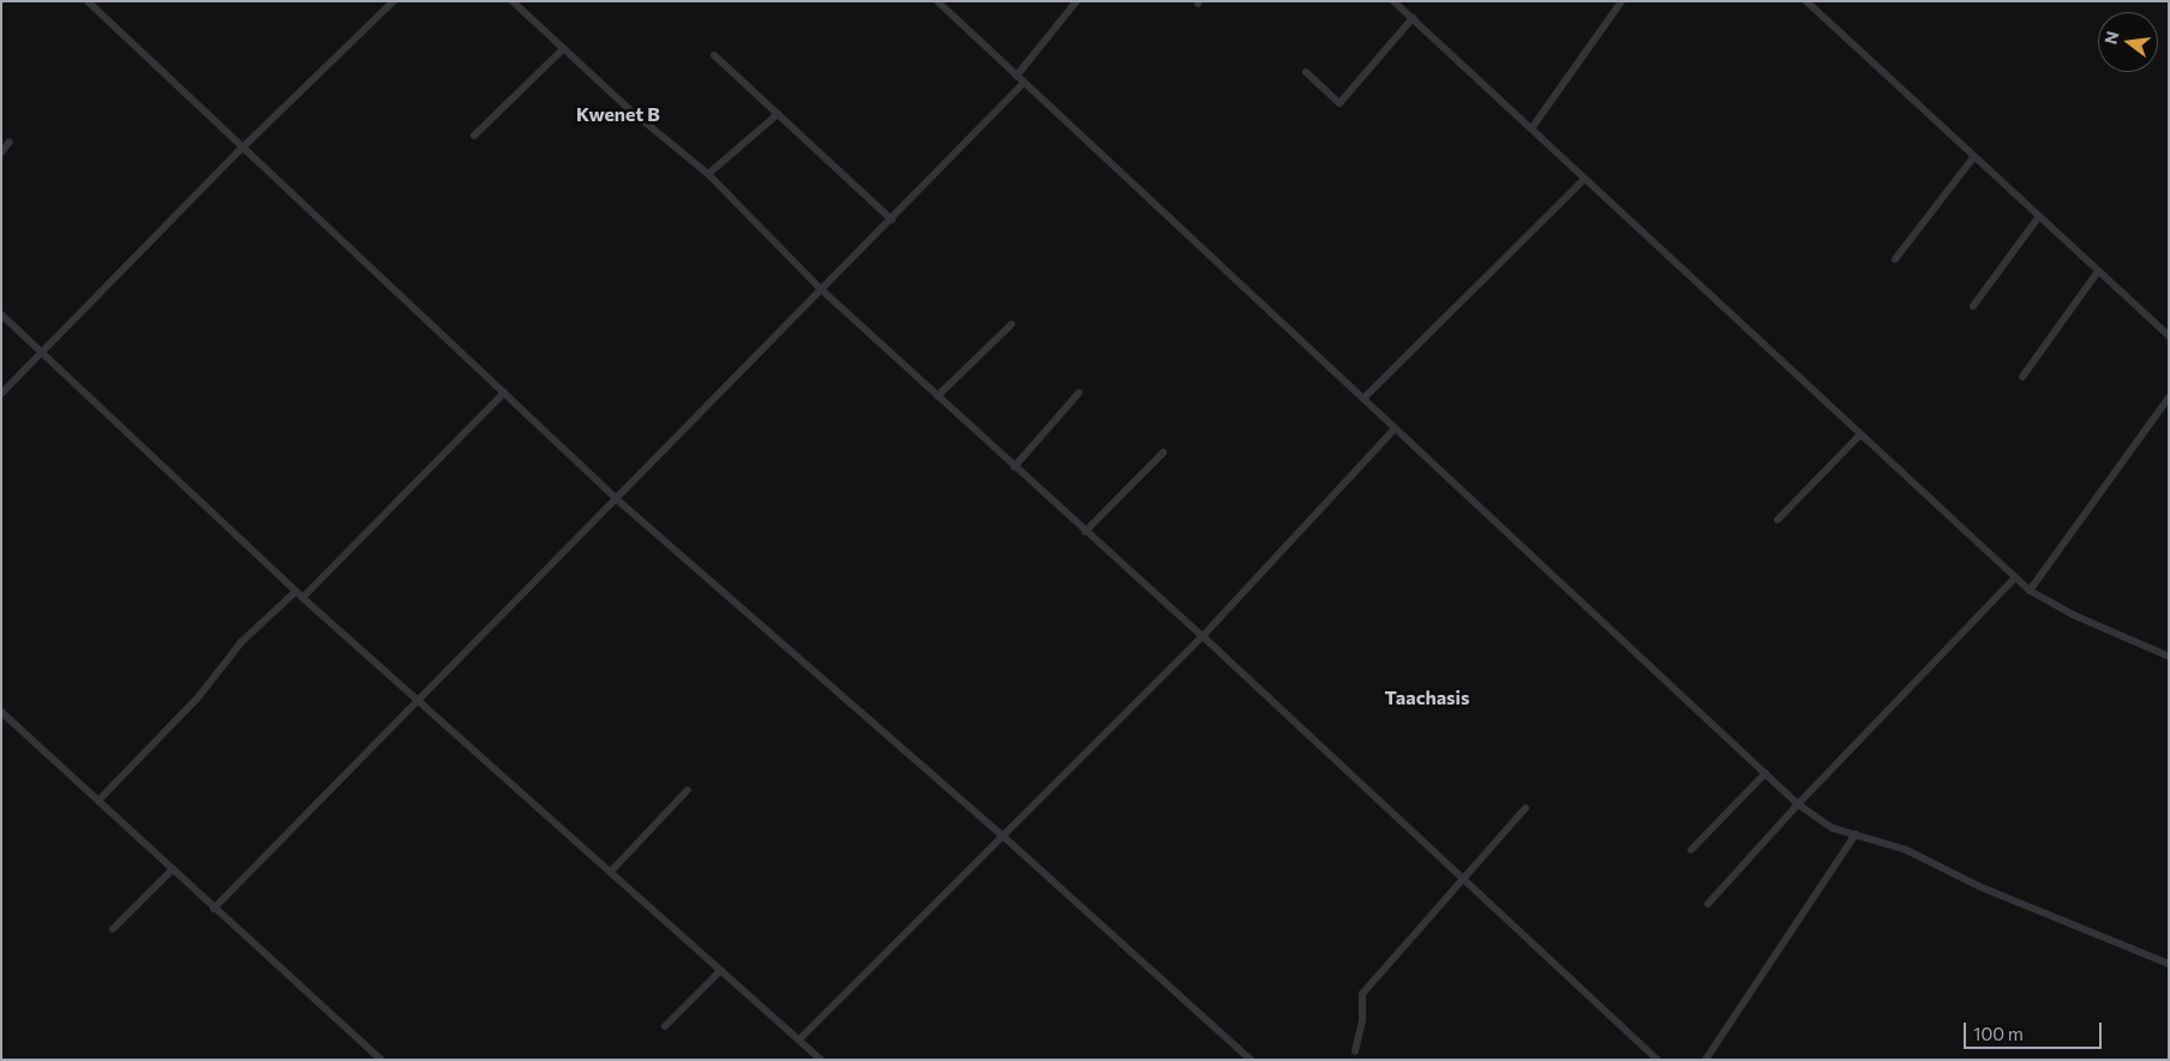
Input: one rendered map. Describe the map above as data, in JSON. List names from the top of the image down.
{
  "districts": ["Kwenet B", "Taachasis"],
  "scale_bar": "100 m",
  "north": "left"
}
